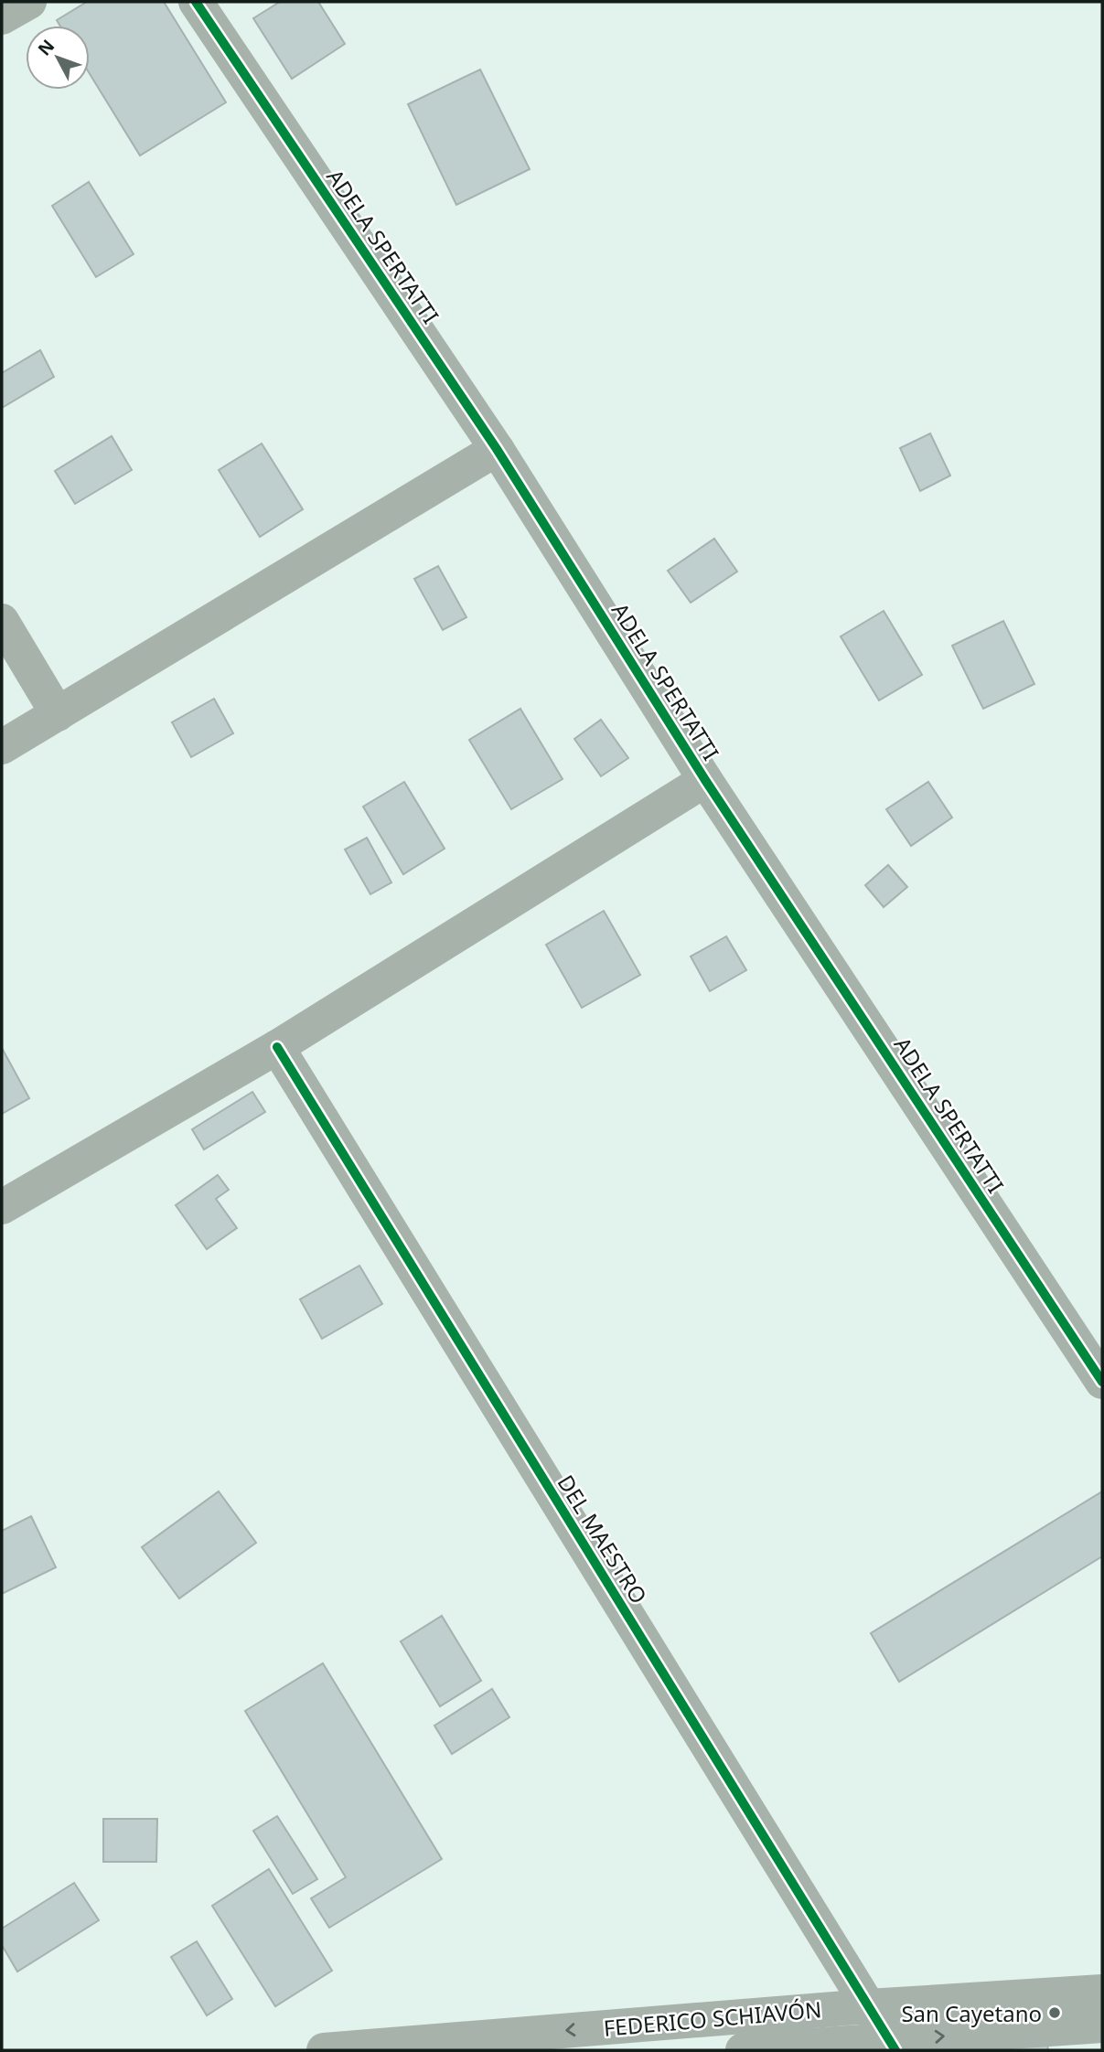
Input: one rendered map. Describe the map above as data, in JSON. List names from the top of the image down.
{
  "streets": {
    "street": ["ADELA SPERTATTI", "DEL MAESTRO", "FEDERICO SCHIAVÓN"]
  },
  "crossings": [
    ["DEL MAESTRO", "FEDERICO SCHIAVÓN"]
  ],
  "places": ["San Cayetano"],
  "north": "top left"
}
